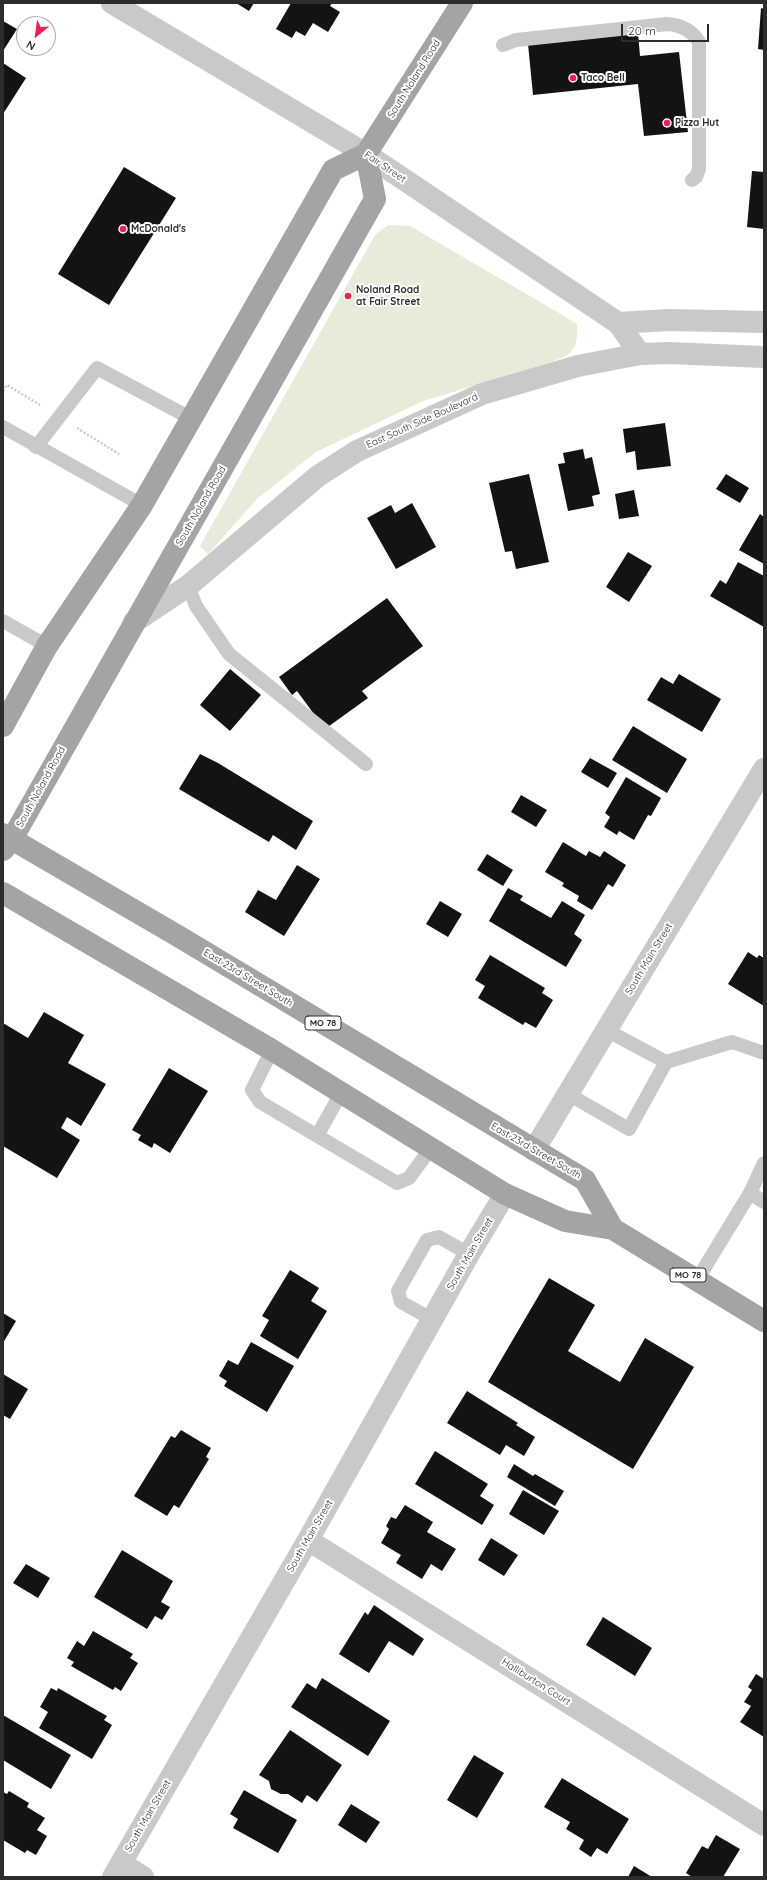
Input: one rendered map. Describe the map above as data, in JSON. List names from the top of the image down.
{
  "streets": {
    "main road": ["South Noland Road", "East 23rd Street South", "MO 78"],
    "street": [
      "Fair Street",
      "East South Side Boulevard",
      "South Main Street",
      "Halliburton Court"
    ]
  },
  "crossings": [
    ["South Noland Road", "Fair Street"],
    ["South Noland Road", "East South Side Boulevard"],
    ["South Noland Road", "East 23rd Street South"],
    ["Fair Street", "East South Side Boulevard"],
    ["South Main Street", "East 23rd Street South"],
    ["South Main Street", "MO 78"],
    ["South Main Street", "Halliburton Court"],
    ["East 23rd Street South", "MO 78"]
  ],
  "places": [
    "Taco Bell",
    "Pizza Hut",
    "McDonald's",
    "Noland Road at Fair Street"
  ],
  "scale_bar": "20 m",
  "north": "bottom left"
}
